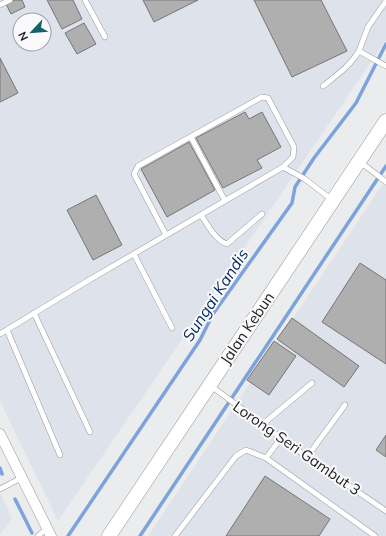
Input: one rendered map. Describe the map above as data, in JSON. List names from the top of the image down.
{
  "streets": {
    "main road": ["Jalan Kebun"],
    "lane": ["Lorong Seri Gambut 3"]
  },
  "crossings": [
    ["Jalan Kebun", "Lorong Seri Gambut 3"]
  ],
  "water": ["Sungai Kandis"],
  "north": "bottom left"
}
